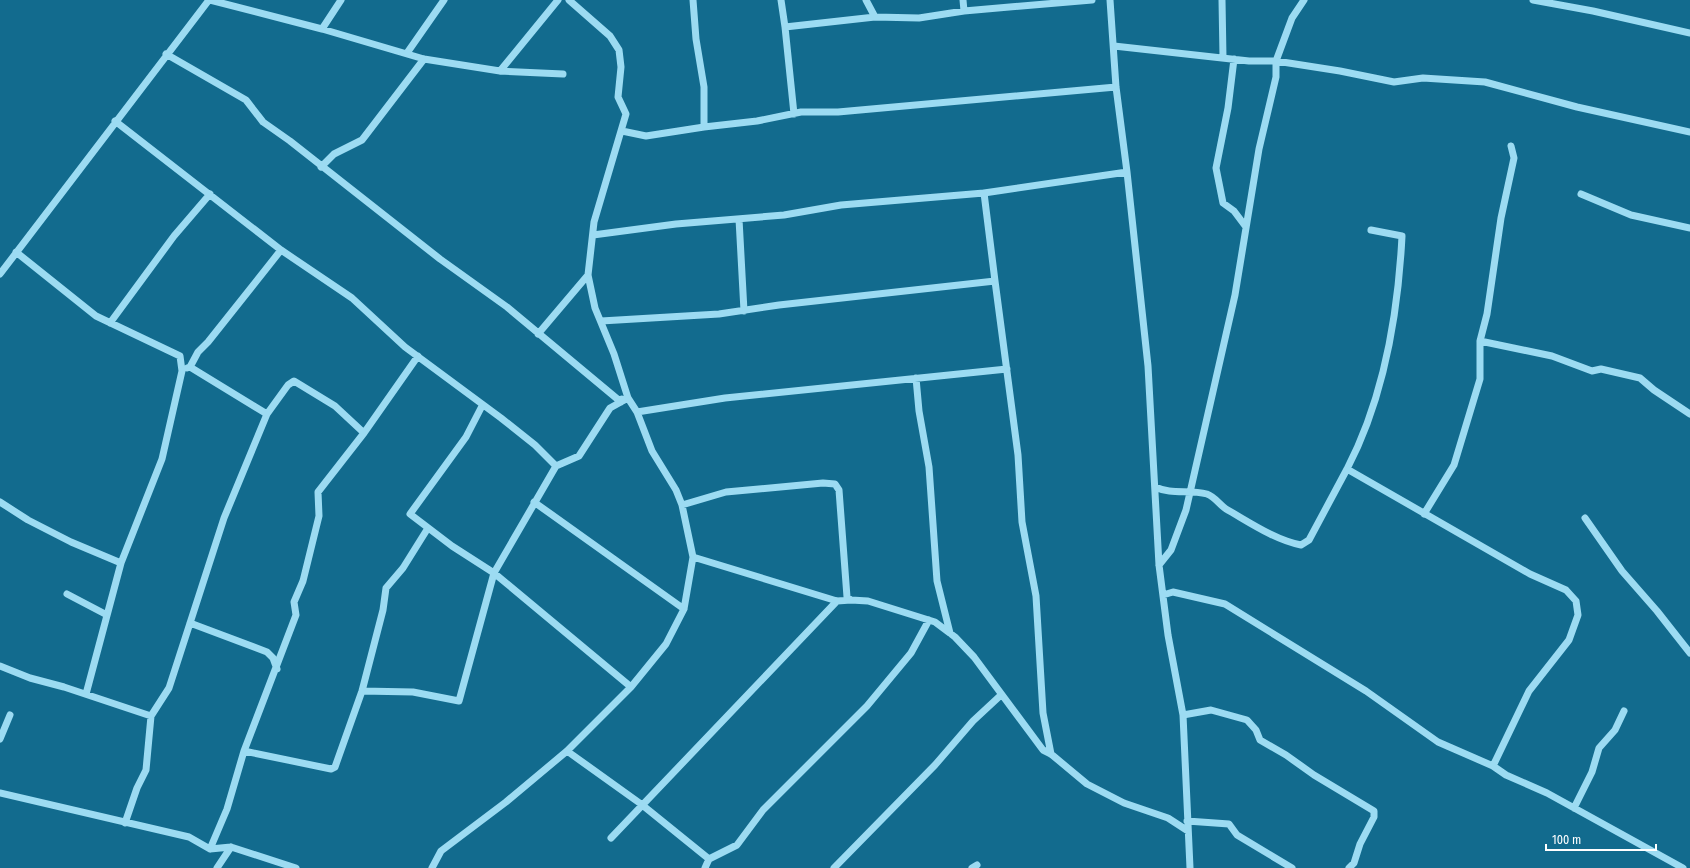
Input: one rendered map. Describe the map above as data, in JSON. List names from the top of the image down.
{
  "scale_bar": "100 m"
}
